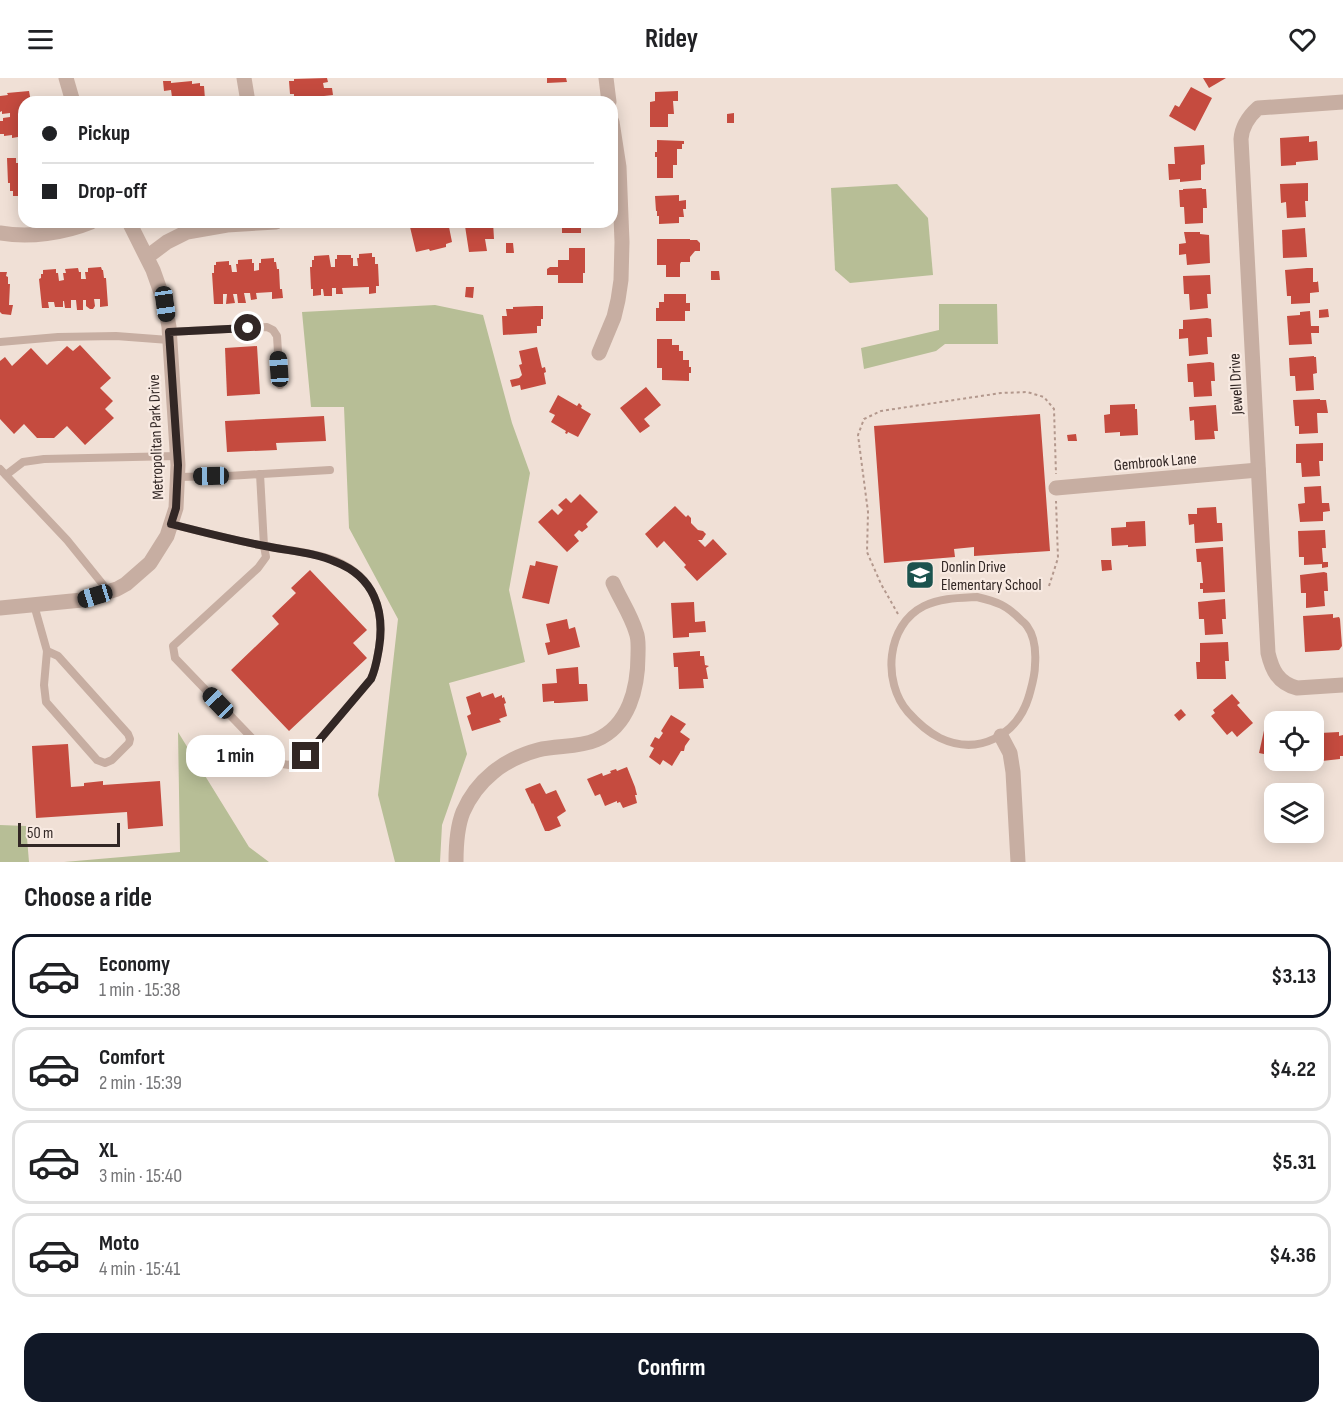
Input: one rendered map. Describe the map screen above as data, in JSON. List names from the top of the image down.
{
  "streets": {
    "street": ["Jewell Drive", "Metropolitan Park Drive", "Gembrook Lane"]
  },
  "crossings": [
    ["Jewell Drive", "Gembrook Lane"]
  ],
  "places": {
    "school or university": ["Donlin Drive Elementary School"]
  },
  "scale_bar": "50 m",
  "page": {
    "header": "Ridey",
    "banner": ["Pickup", "Drop-off"],
    "bubble": "1 min",
    "scale": "50 m",
    "heading": "Choose a ride",
    "list": [
      {
        "name": "Economy",
        "note": "1 min · 15:38",
        "value": "$3.13"
      },
      {
        "name": "Comfort",
        "note": "2 min · 15:39",
        "value": "$4.22"
      },
      {
        "name": "XL",
        "note": "3 min · 15:40",
        "value": "$5.31"
      },
      {
        "name": "Moto",
        "note": "4 min · 15:41",
        "value": "$4.36"
      }
    ],
    "buttons": "Confirm"
  }
}
